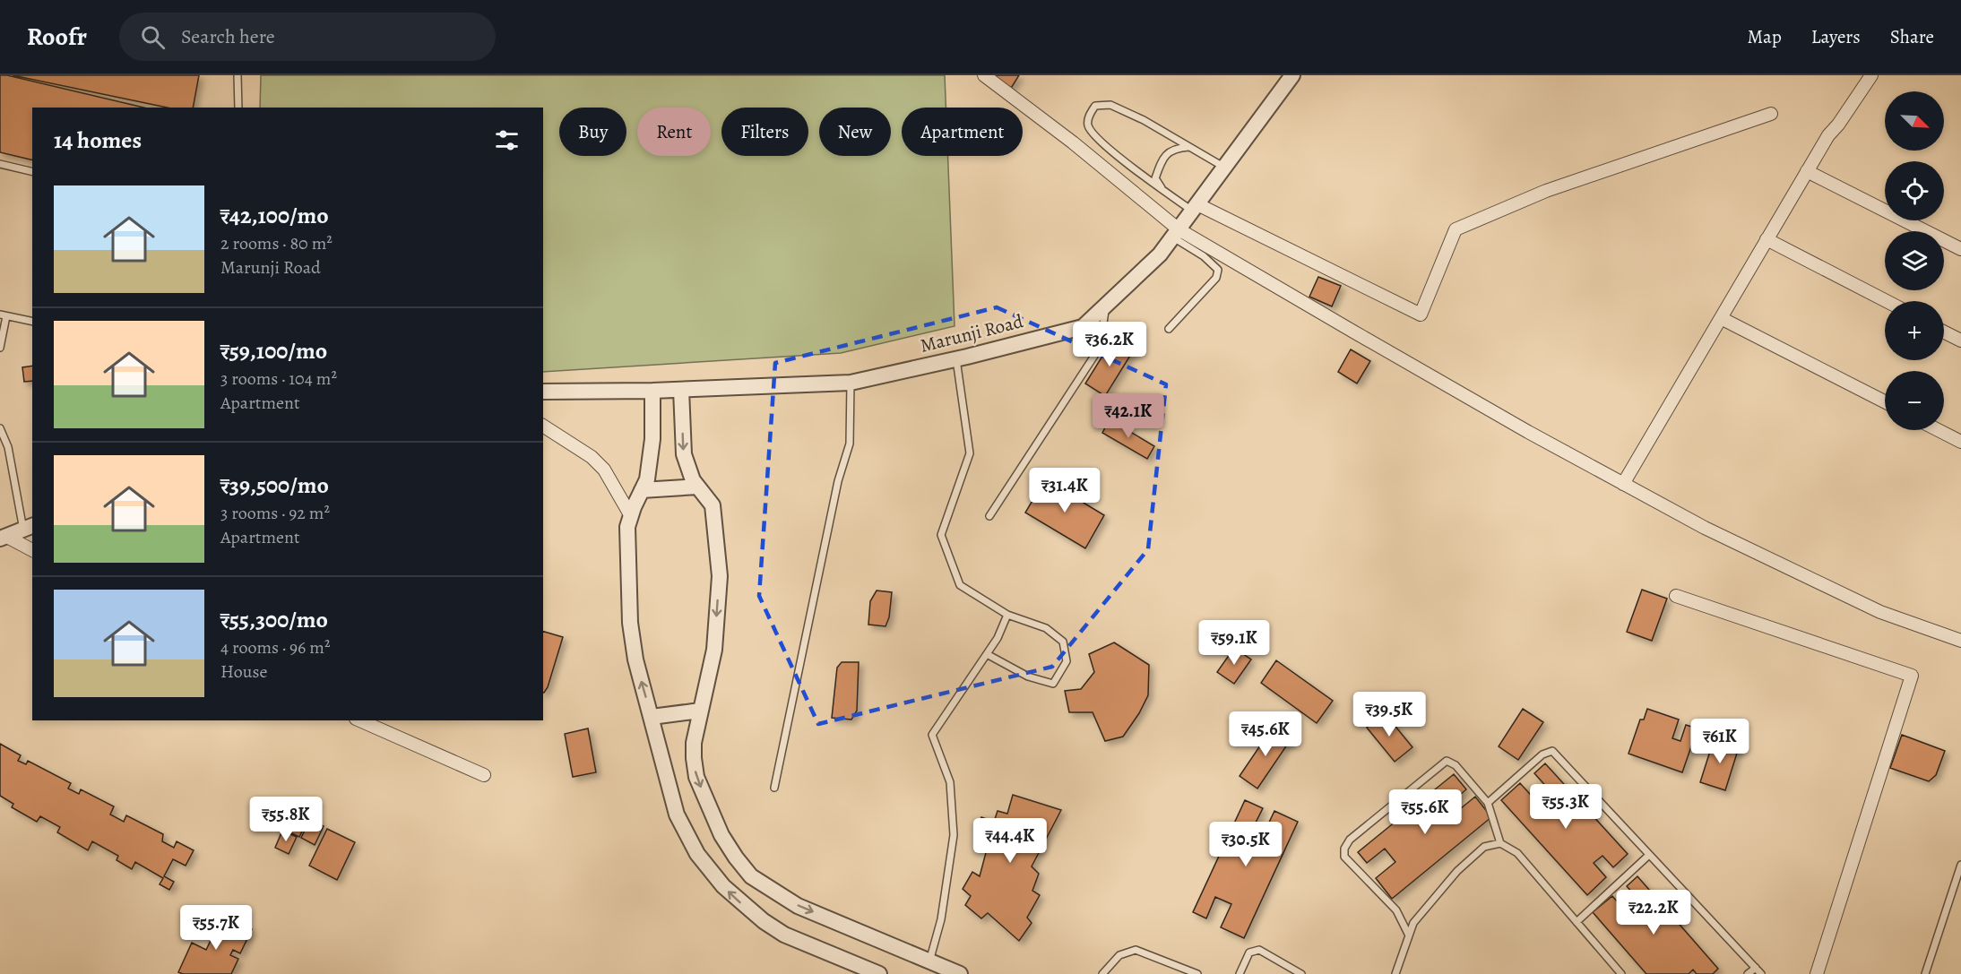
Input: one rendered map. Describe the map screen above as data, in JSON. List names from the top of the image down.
{
  "streets": {
    "street": ["Marunji Road"]
  },
  "north": "bottom right",
  "page": {
    "header": "Roofr",
    "search": "Search here",
    "nav": ["Map", "Layers", "Share"],
    "map_buttons": ["+", "−"],
    "chip": [
      "Buy",
      "Rent",
      "Filters",
      "New",
      "Apartment"
    ],
    "heading": "14 homes",
    "list": [
      {
        "name": "₹42,100/mo",
        "note": "2 rooms · 80 m² · Marunji Road"
      },
      {
        "name": "₹59,100/mo",
        "note": "3 rooms · 104 m² · Apartment"
      },
      {
        "name": "₹39,500/mo",
        "note": "3 rooms · 92 m² · Apartment"
      },
      {
        "name": "₹55,300/mo",
        "note": "4 rooms · 96 m² · House"
      }
    ],
    "price": [
      "₹36.2K",
      "₹42.1K",
      "₹31.4K",
      "₹59.1K",
      "₹39.5K",
      "₹45.6K",
      "₹61K",
      "₹55.3K",
      "₹55.6K",
      "₹55.8K",
      "₹44.4K",
      "₹30.5K",
      "₹22.2K",
      "₹55.7K"
    ]
  }
}
